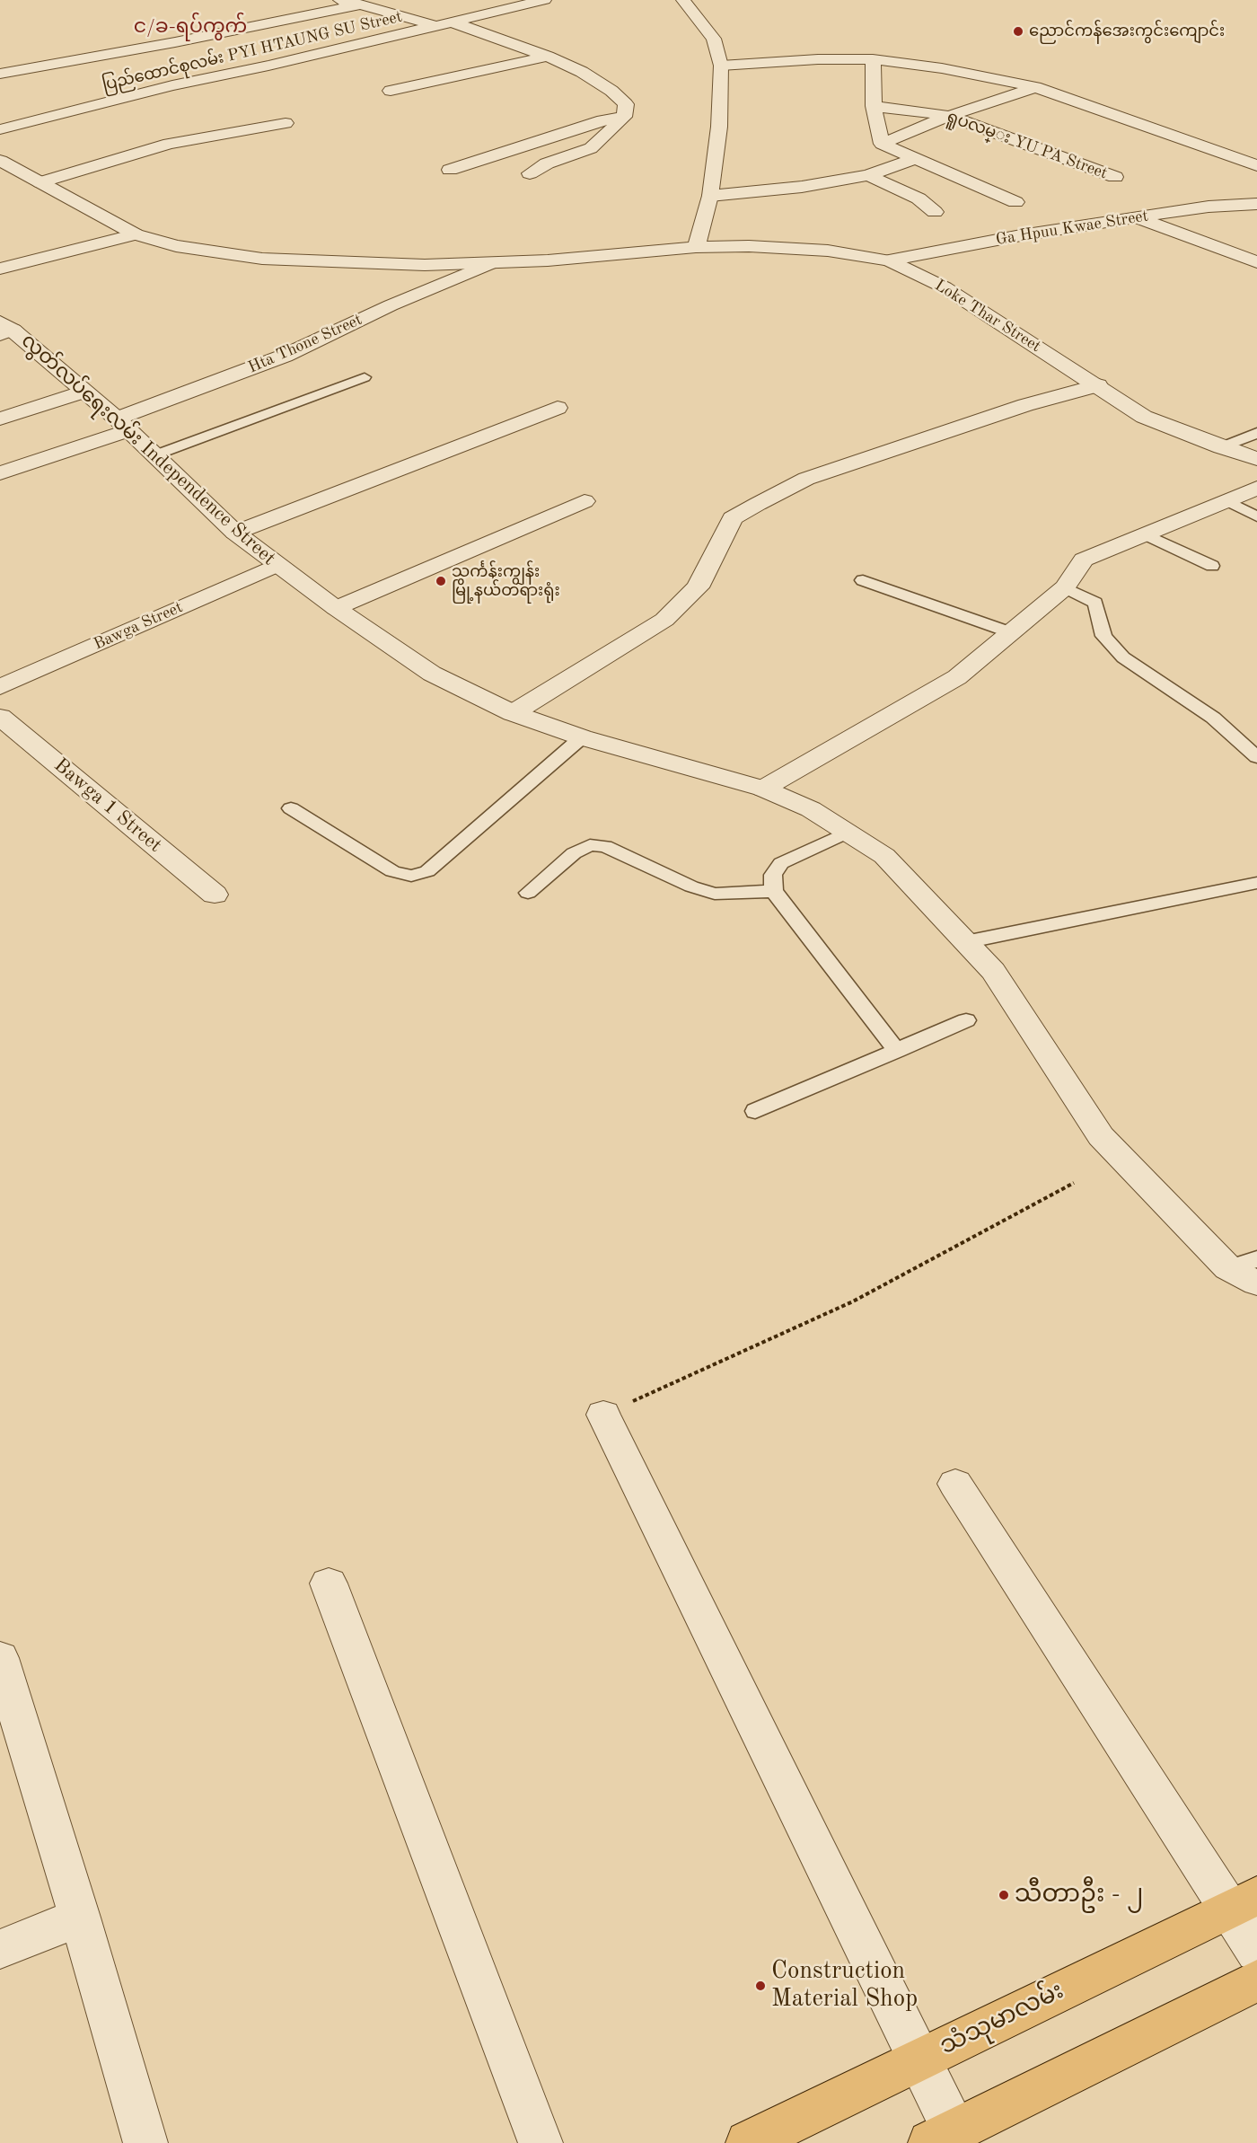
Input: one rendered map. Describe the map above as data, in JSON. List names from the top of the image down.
{
  "streets": {
    "main road": ["သံသုမာလမ်း"],
    "street": [
      "ပြည်ထောင်စုလမ်း PYI HTAUNG SU Street",
      "ရူပလမ္း YU PA Street",
      "Ga Hpuu Kwae Street",
      "Loke Thar Street",
      "Hta Thone Street",
      "လွတ်လပ်ရေးလမ်း Independence Street",
      "Bawga Street",
      "Bawga 1 Street"
    ]
  },
  "crossings": [
    ["Ga Hpuu Kwae Street", "Loke Thar Street"],
    ["Loke Thar Street", "Hta Thone Street"],
    ["Hta Thone Street", "လွတ်လပ်ရေးလမ်း Independence Street"],
    ["လွတ်လပ်ရေးလမ်း Independence Street", "Bawga Street"]
  ],
  "districts": ["င/ခ-ရပ်ကွက်"],
  "places": [
    "ညောင်ကန်အေးကွင်းကျောင်း",
    "သင်္ကန်းကျွန်း မြို့နယ်တရားရုံး",
    "သီတာဦး - ၂",
    "Construction Material Shop"
  ]
}
